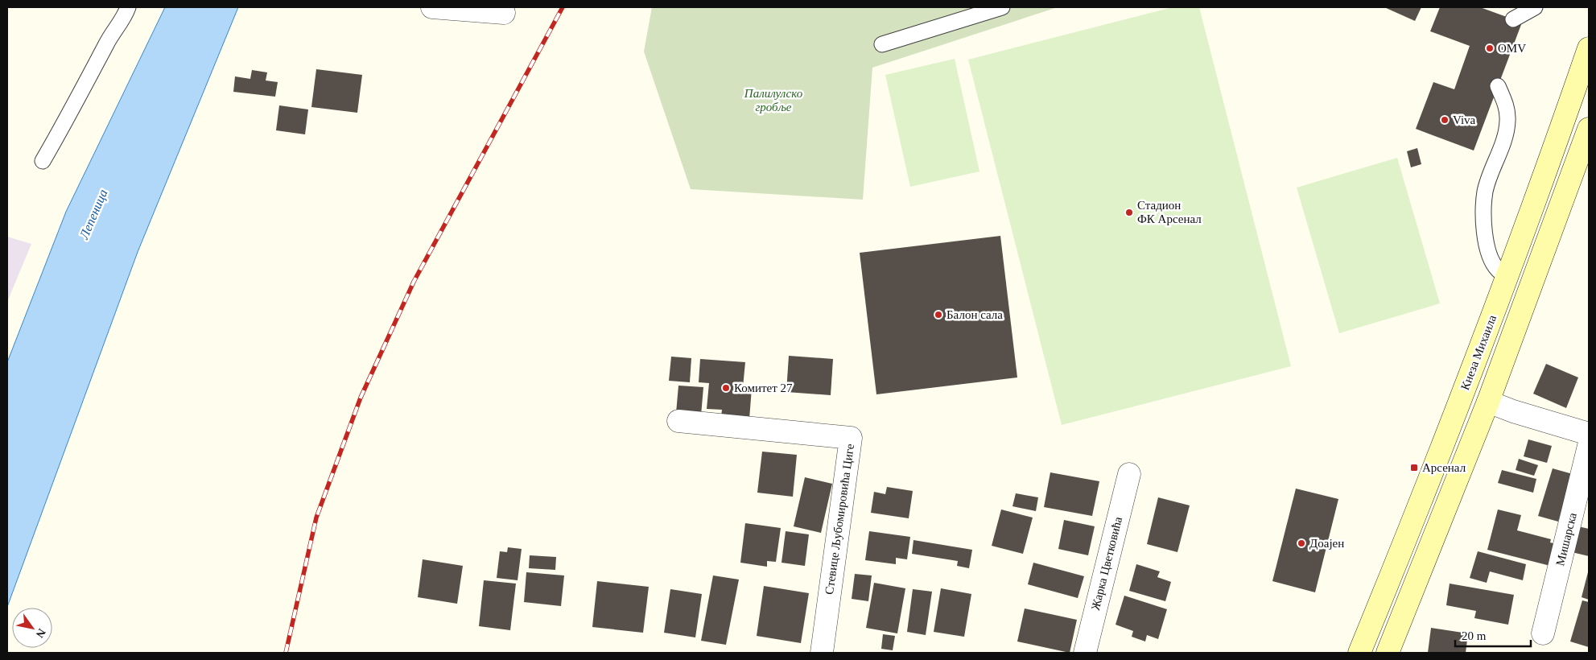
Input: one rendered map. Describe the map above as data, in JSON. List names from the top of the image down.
{
  "streets": {
    "main road": ["Кнеза Михаила"],
    "street": ["Стевице Љубомировића Циге", "Мишарска", "Жарка Цветковића"]
  },
  "water": ["Лепеница"],
  "parks": ["Палилулско гробље"],
  "places": {
    "other": [
      "OMV",
      "Viva",
      "Стадион ФК Арсенал",
      "Балон сала",
      "Комитет 27",
      "Доајен"
    ],
    "transit": ["Арсенал"]
  },
  "scale_bar": "20 m",
  "north": "bottom right"
}
